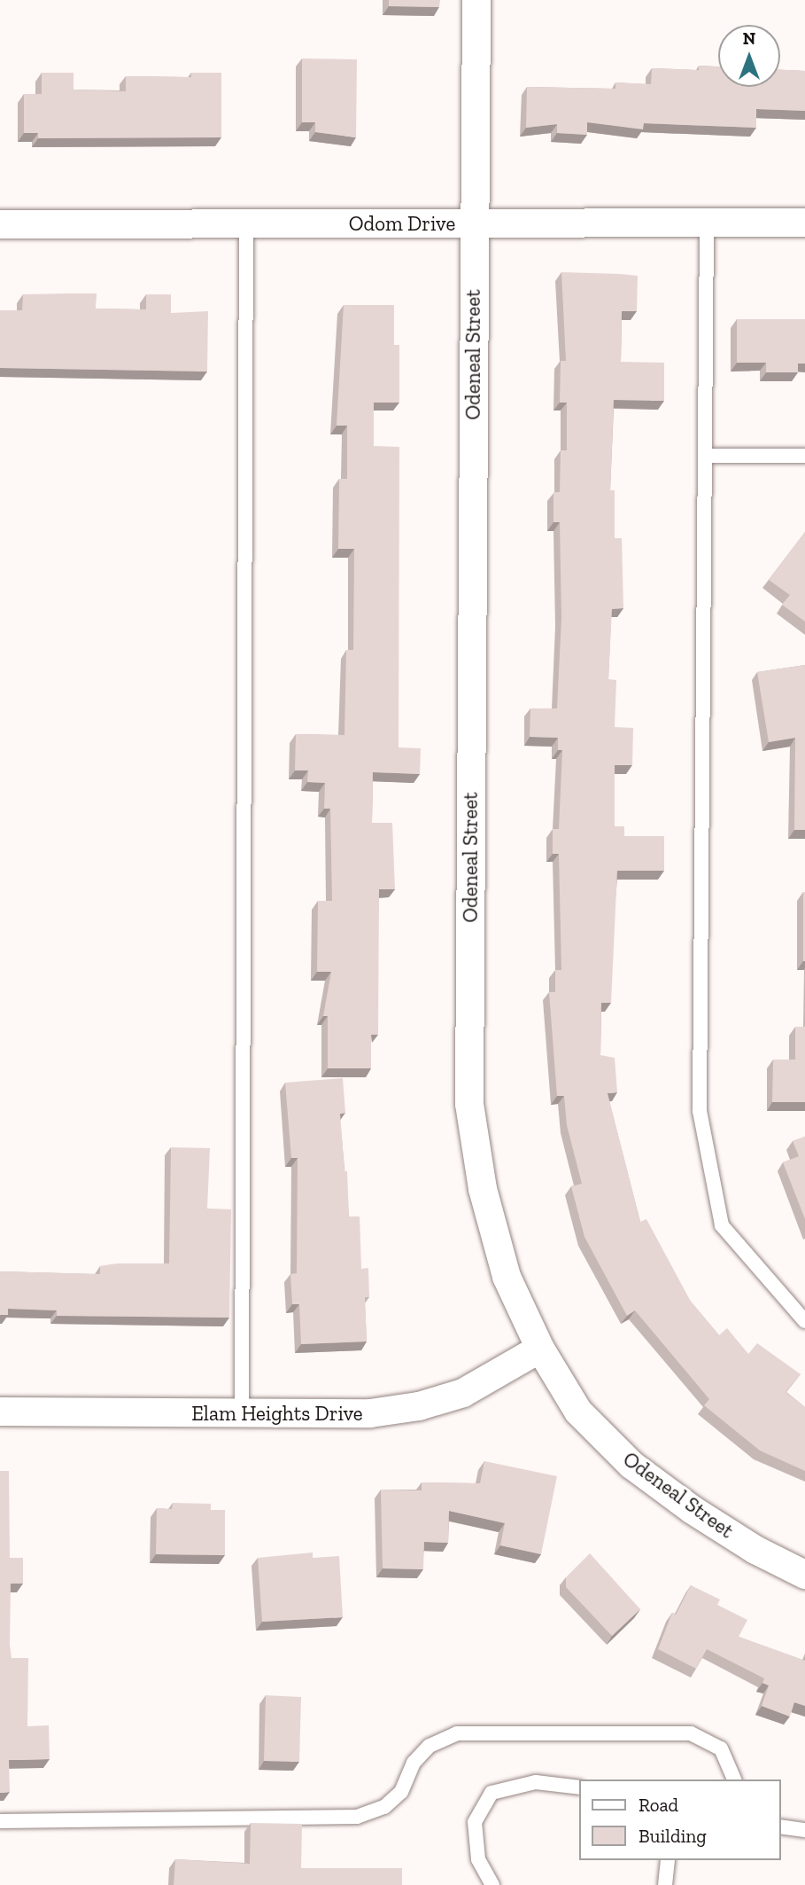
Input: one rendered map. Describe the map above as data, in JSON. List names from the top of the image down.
{
  "streets": {
    "street": ["Odom Drive", "Odeneal Street", "Elam Heights Drive"]
  },
  "crossings": [
    ["Odom Drive", "Odeneal Street"],
    ["Odeneal Street", "Elam Heights Drive"]
  ],
  "legend": ["Road", "Building"],
  "north": "top"
}
